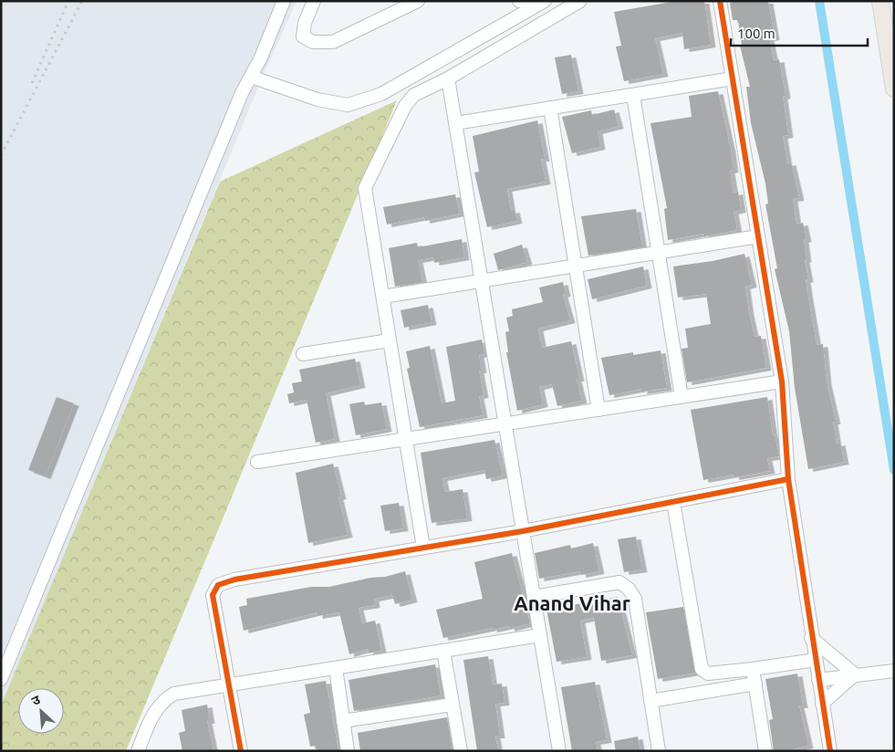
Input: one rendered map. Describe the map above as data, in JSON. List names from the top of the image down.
{
  "districts": ["Anand Vihar"],
  "scale_bar": "100 m",
  "north": "top left"
}
